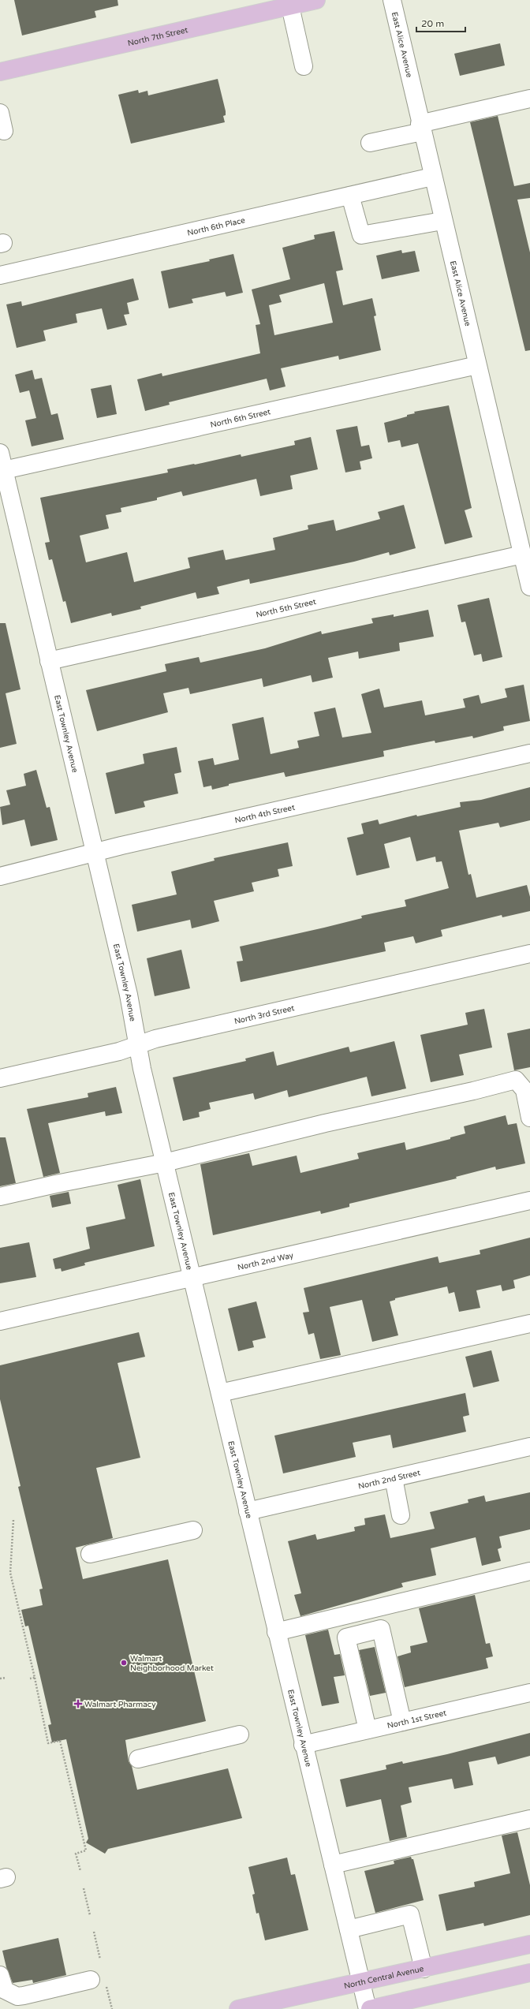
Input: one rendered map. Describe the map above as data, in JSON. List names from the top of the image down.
{
  "streets": {
    "main road": ["North 7th Street", "North Central Avenue"],
    "street": [
      "East Alice Avenue",
      "North 6th Place",
      "North 6th Street",
      "North 5th Street",
      "East Townley Avenue",
      "North 4th Street",
      "North 3rd Street",
      "North 2nd Way",
      "North 2nd Street",
      "North 1st Street"
    ]
  },
  "crossings": [
    ["East Alice Avenue", "North 6th Place"],
    ["East Alice Avenue", "North 6th Street"],
    ["East Alice Avenue", "North 5th Street"],
    ["North 6th Street", "East Townley Avenue"],
    ["North 5th Street", "East Townley Avenue"],
    ["East Townley Avenue", "North 4th Street"],
    ["East Townley Avenue", "North 3rd Street"],
    ["East Townley Avenue", "North 2nd Way"],
    ["East Townley Avenue", "North 2nd Street"],
    ["East Townley Avenue", "North 1st Street"],
    ["East Townley Avenue", "North Central Avenue"]
  ],
  "places": {
    "other": ["Walmart Neighborhood Market"],
    "health": ["Walmart Pharmacy"]
  },
  "scale_bar": "20 m"
}
